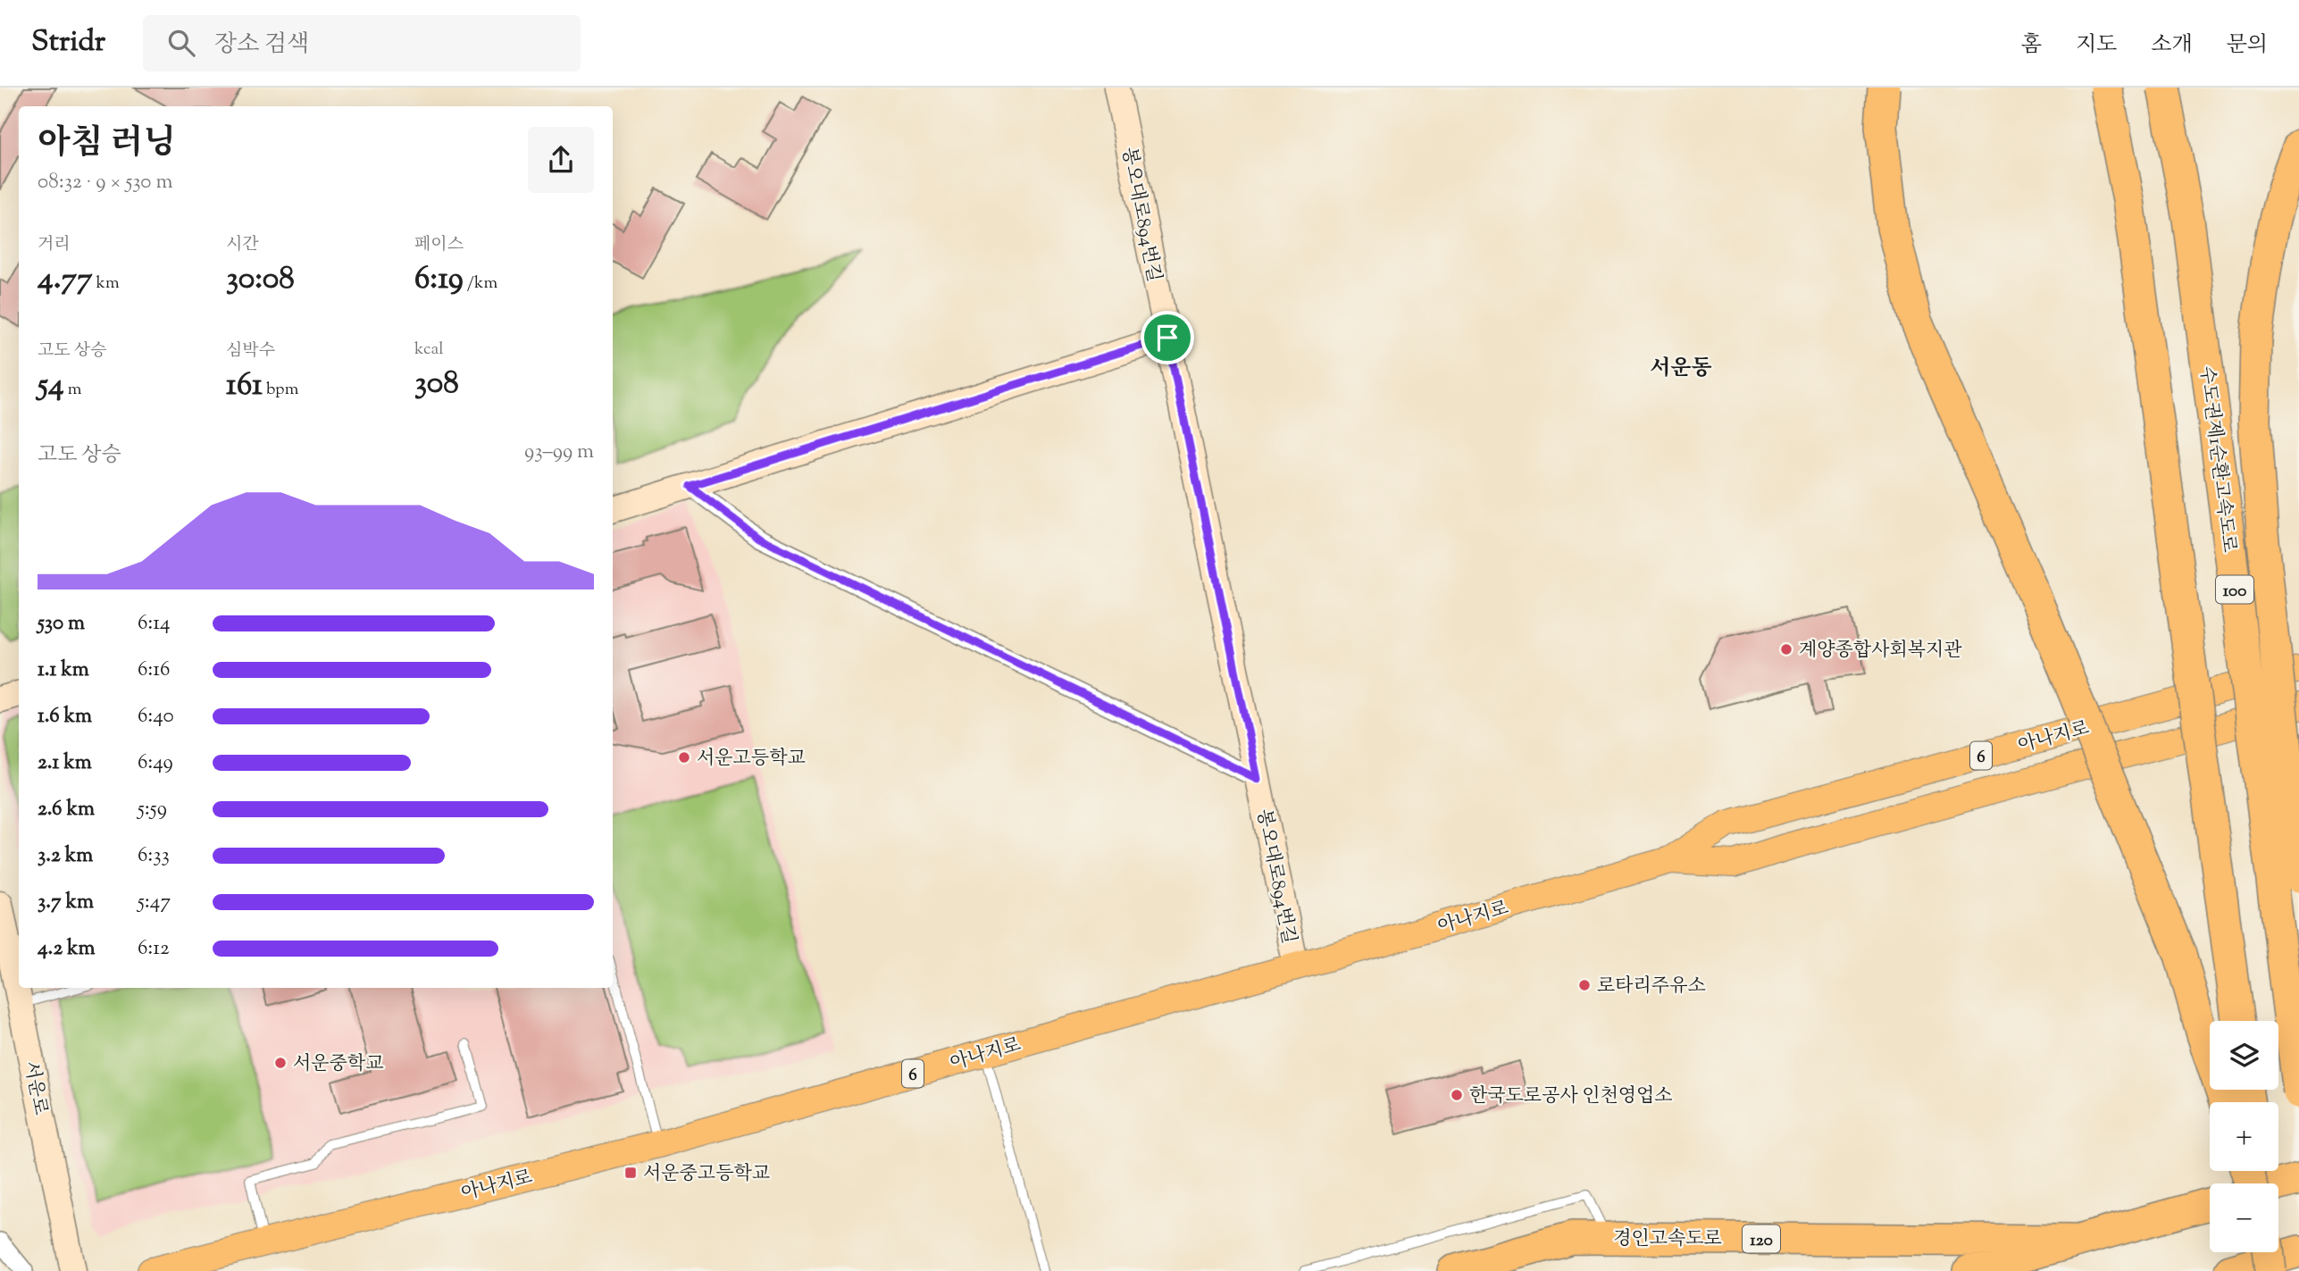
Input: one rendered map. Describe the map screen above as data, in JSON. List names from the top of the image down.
{
  "streets": {
    "highway": [
      "수도권제1순환고속도로",
      "100",
      "경인고속도로",
      "120"
    ],
    "main road": ["아나지로", "6"],
    "street": ["봉오대로894번길", "서운로"]
  },
  "crossings": [
    ["봉오대로894번길", "아나지로"]
  ],
  "districts": ["서운동"],
  "places": {
    "other": [
      "계양종합사회복지관",
      "서운고등학교",
      "로타리주유소",
      "서운중학교",
      "한국도로공사 인천영업소"
    ],
    "transit": ["서운중고등학교"]
  },
  "page": {
    "header": "Stridr",
    "search": "장소 검색",
    "nav": [
      "홈",
      "지도",
      "소개",
      "문의"
    ],
    "heading": ["아침 러닝", "08:32 · 9 × 530 m"],
    "stats": [
      ["거리", "4.77 km"],
      ["시간", "30:08"],
      ["페이스", "6:19 /km"],
      ["고도 상승", "54 m"],
      ["심박수", "161 bpm"],
      ["kcal", "308"]
    ],
    "chart": ["고도 상승", "93–99 m"],
    "list": [
      {
        "name": "530 m",
        "note": "6:14"
      },
      {
        "name": "1.1 km",
        "note": "6:16"
      },
      {
        "name": "1.6 km",
        "note": "6:40"
      },
      {
        "name": "2.1 km",
        "note": "6:49"
      },
      {
        "name": "2.6 km",
        "note": "5:59"
      },
      {
        "name": "3.2 km",
        "note": "6:33"
      },
      {
        "name": "3.7 km",
        "note": "5:47"
      },
      {
        "name": "4.2 km",
        "note": "6:12"
      }
    ],
    "map_buttons": ["+", "−"]
  }
}
